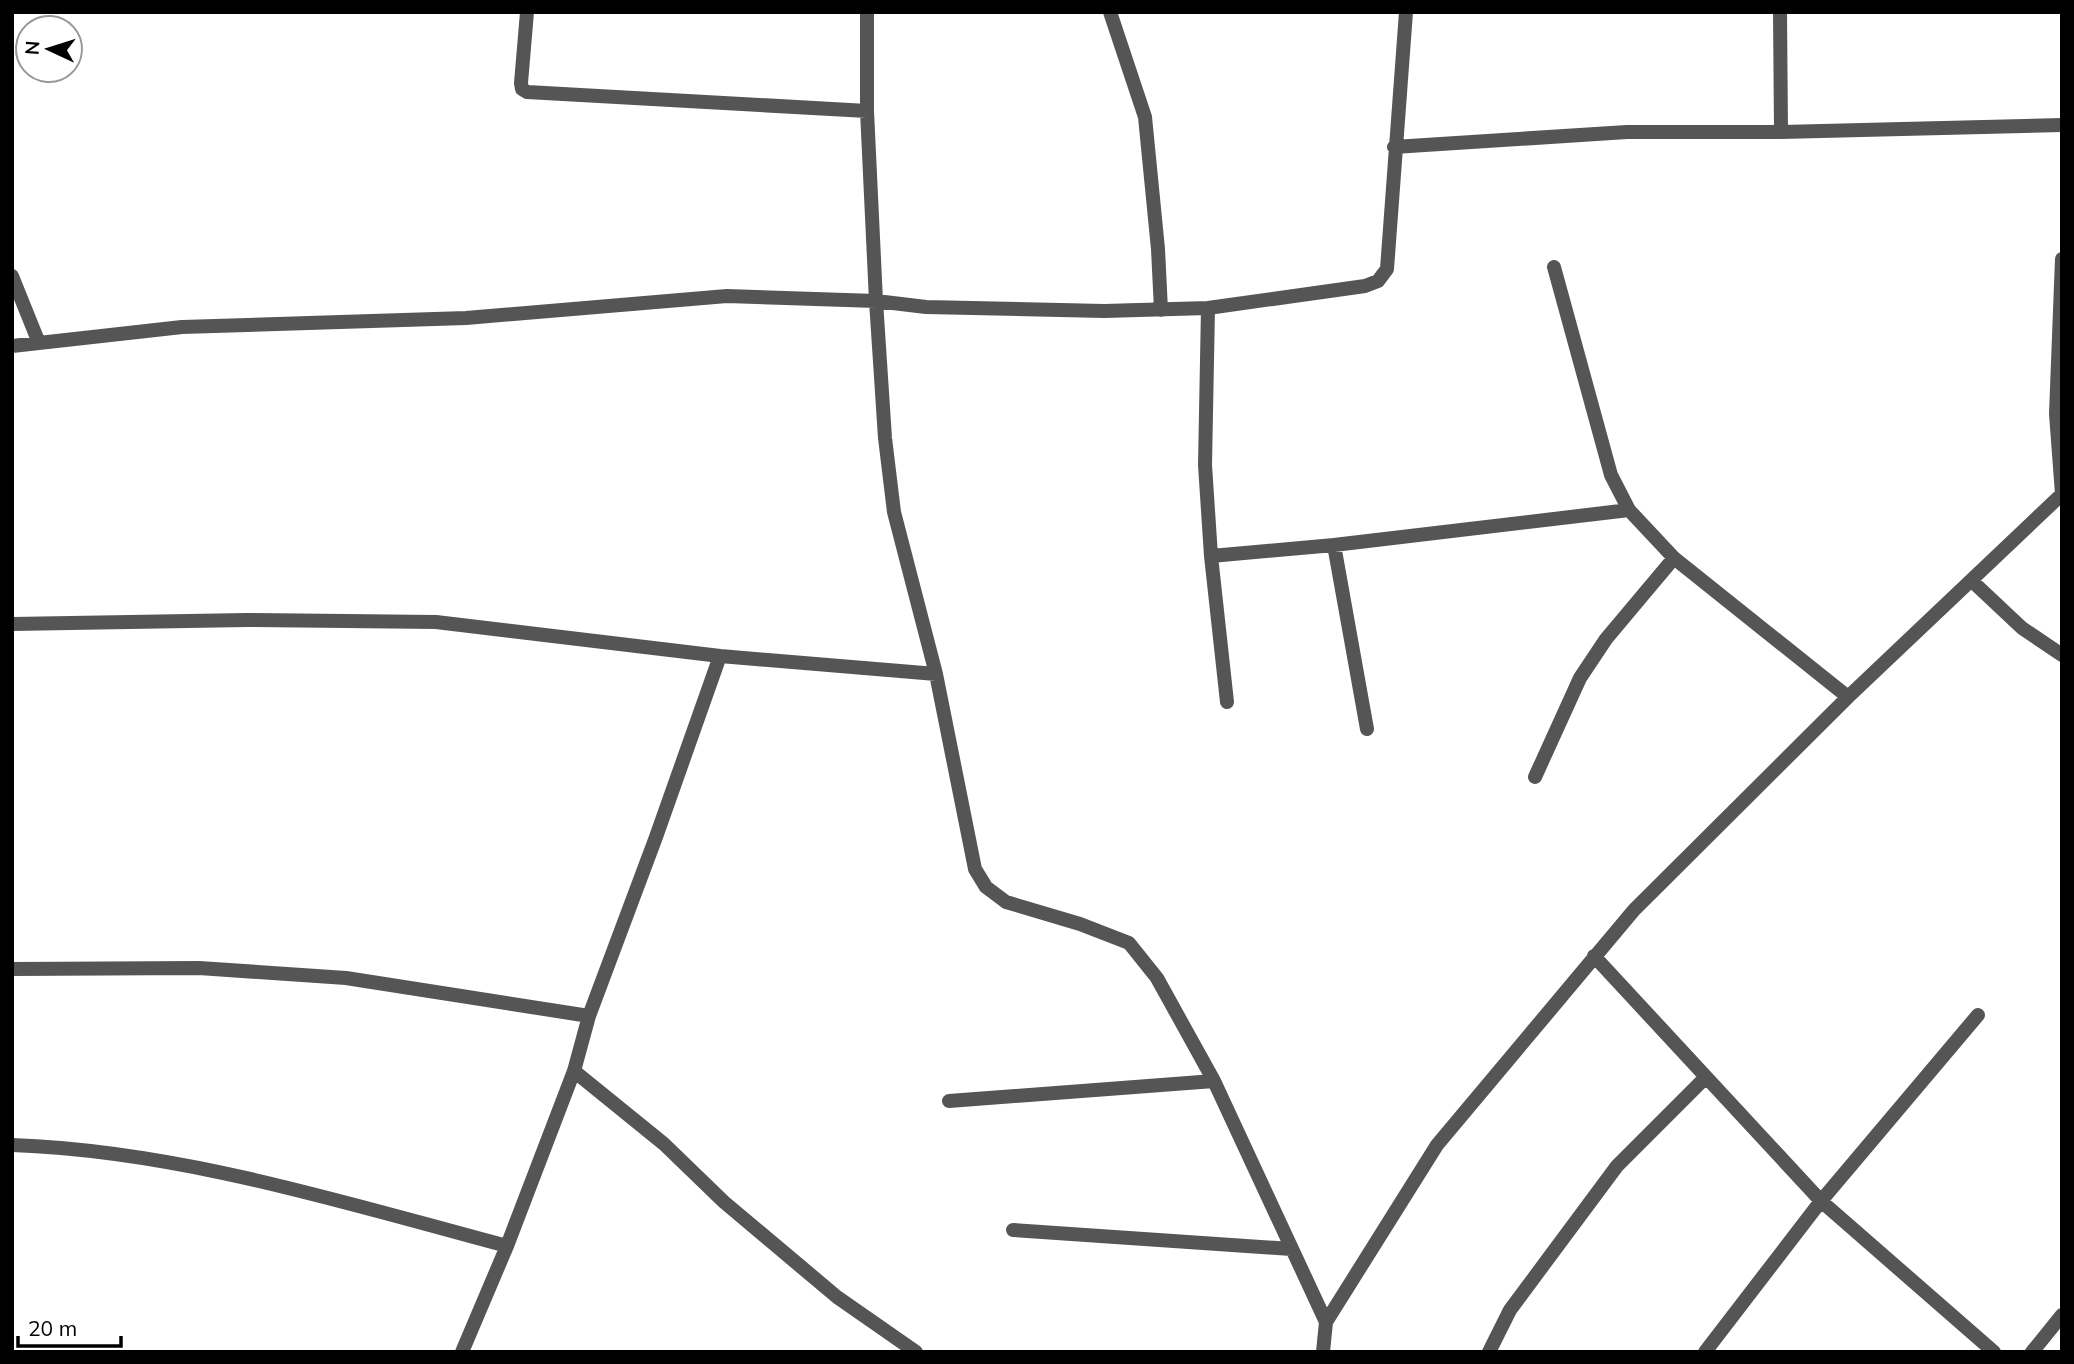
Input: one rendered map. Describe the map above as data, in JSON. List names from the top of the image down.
{
  "scale_bar": "20 m",
  "north": "left"
}
